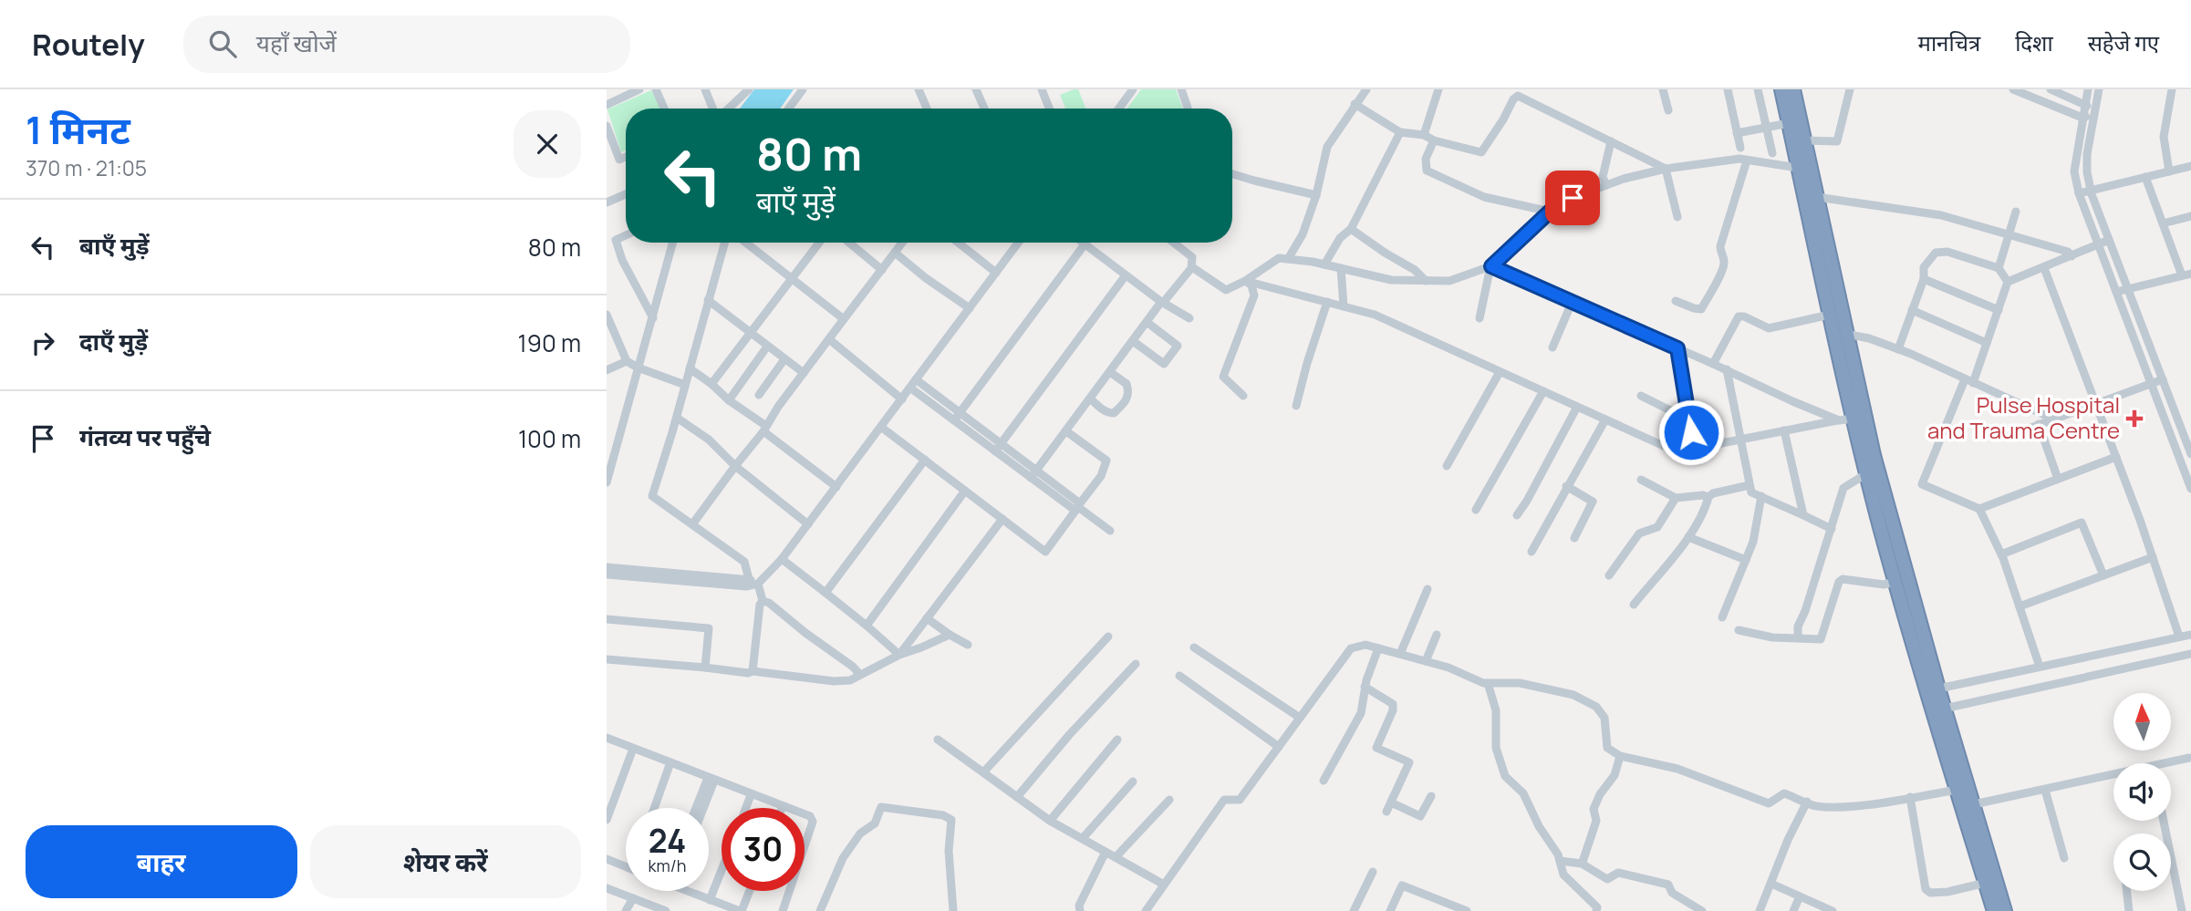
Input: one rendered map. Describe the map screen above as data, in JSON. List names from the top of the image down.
{
  "places": {
    "health": ["Pulse Hospital and Trauma Centre"]
  },
  "north": "top",
  "page": {
    "header": "Routely",
    "search": "यहाँ खोजें",
    "nav": ["मानचित्र", "दिशा", "सहेजे गए"],
    "heading": ["1 मिनट", "370 m · 21:05"],
    "turn": ["80 m", "बाएँ मुड़ें"],
    "list": [
      {
        "name": "बाएँ मुड़ें",
        "value": "80 m"
      },
      {
        "name": "दाएँ मुड़ें",
        "value": "190 m"
      },
      {
        "name": "गंतव्य पर पहुँचे",
        "value": "100 m"
      }
    ],
    "speed": "24 km/h",
    "limit": "30",
    "buttons": ["बाहर", "शेयर करें"]
  }
}
